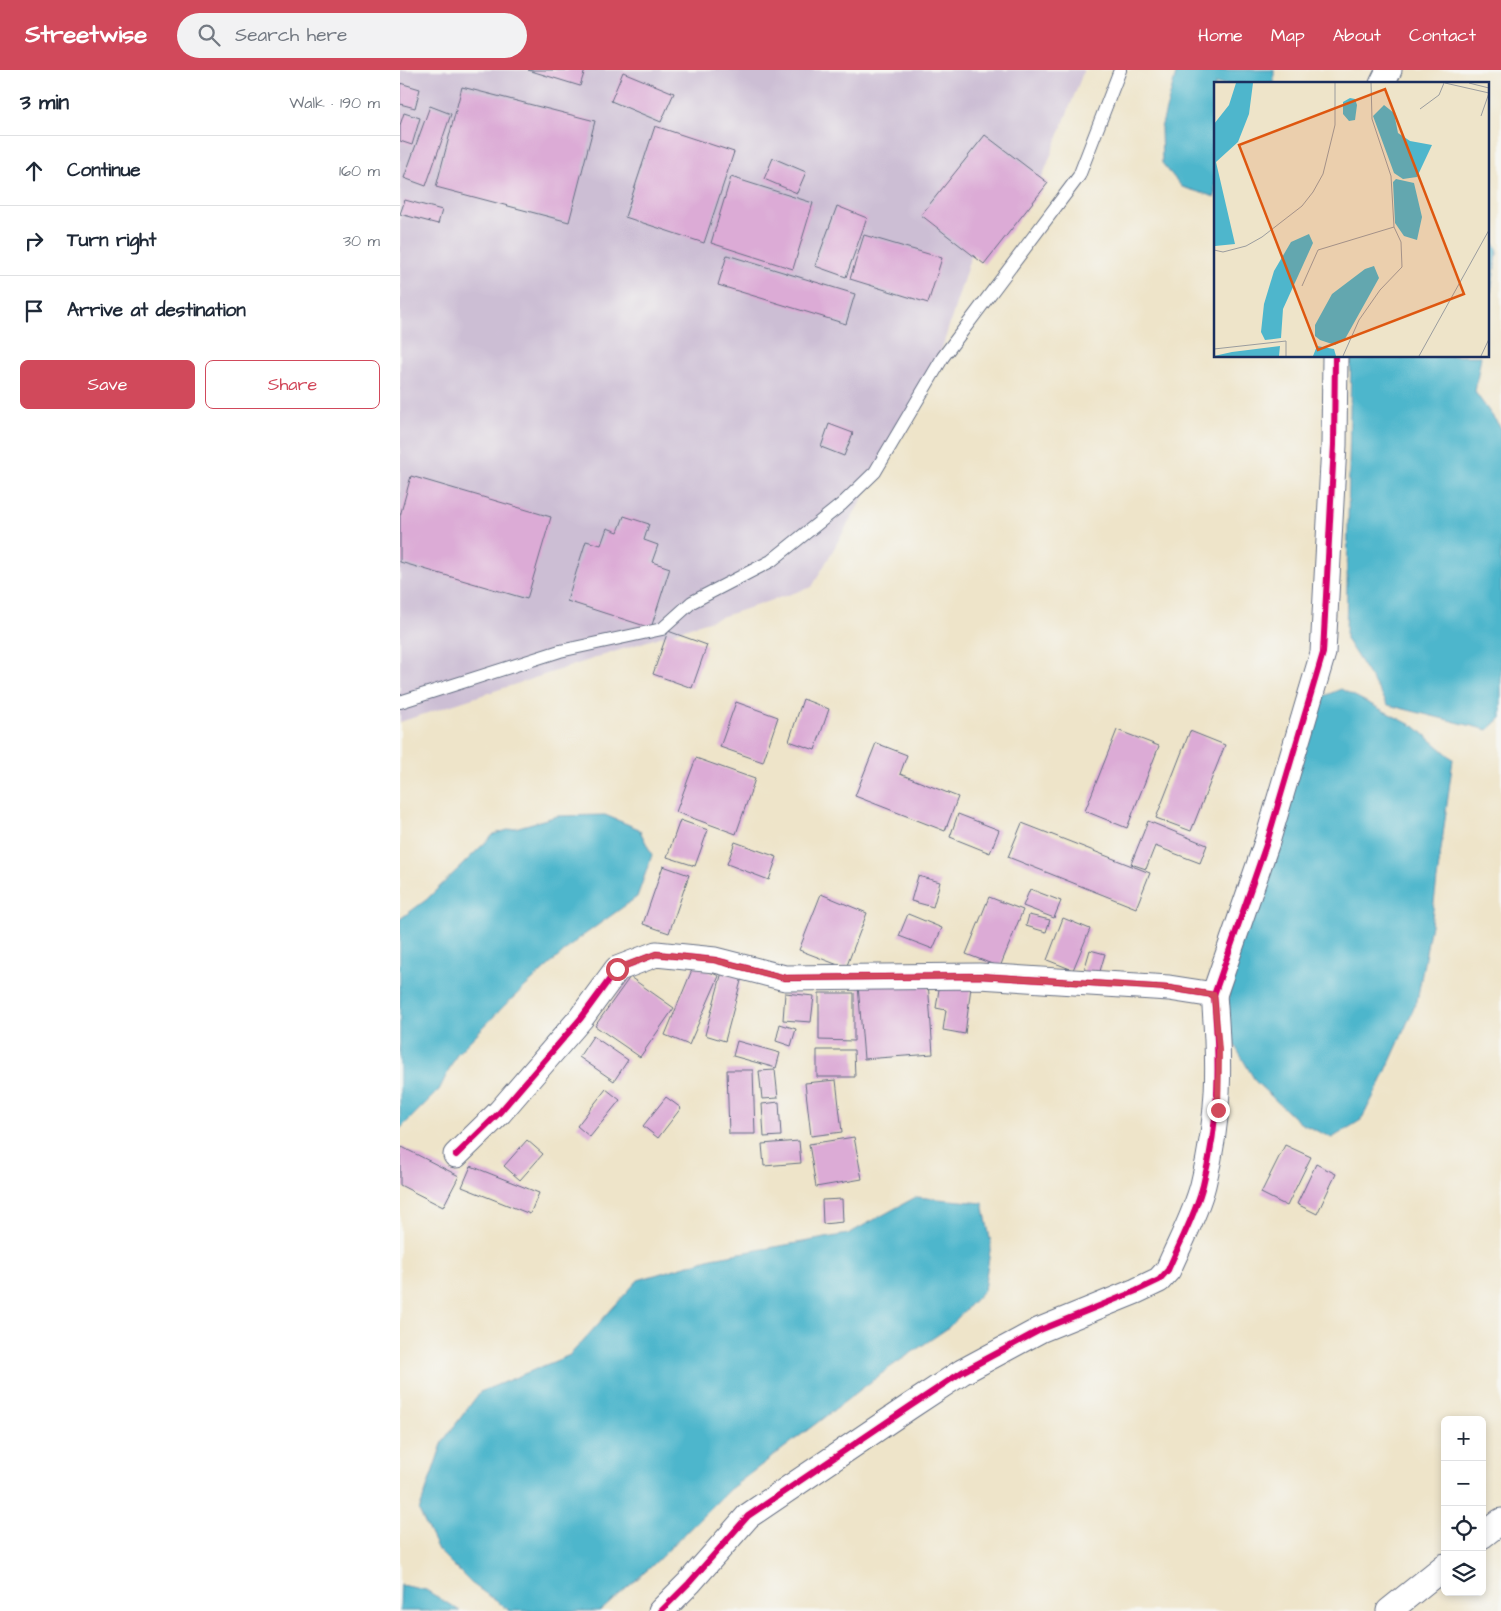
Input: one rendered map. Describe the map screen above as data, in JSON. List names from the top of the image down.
{
  "page": {
    "header": "Streetwise",
    "search": "Search here",
    "nav": [
      "Home",
      "Map",
      "About",
      "Contact"
    ],
    "heading": ["3 min", "Walk · 190 m"],
    "list": [
      ["Continue", "160 m"],
      ["Turn right", "30 m"],
      "Arrive at destination"
    ],
    "buttons": ["Save", "Share"],
    "map_buttons": ["+", "−"]
  }
}
